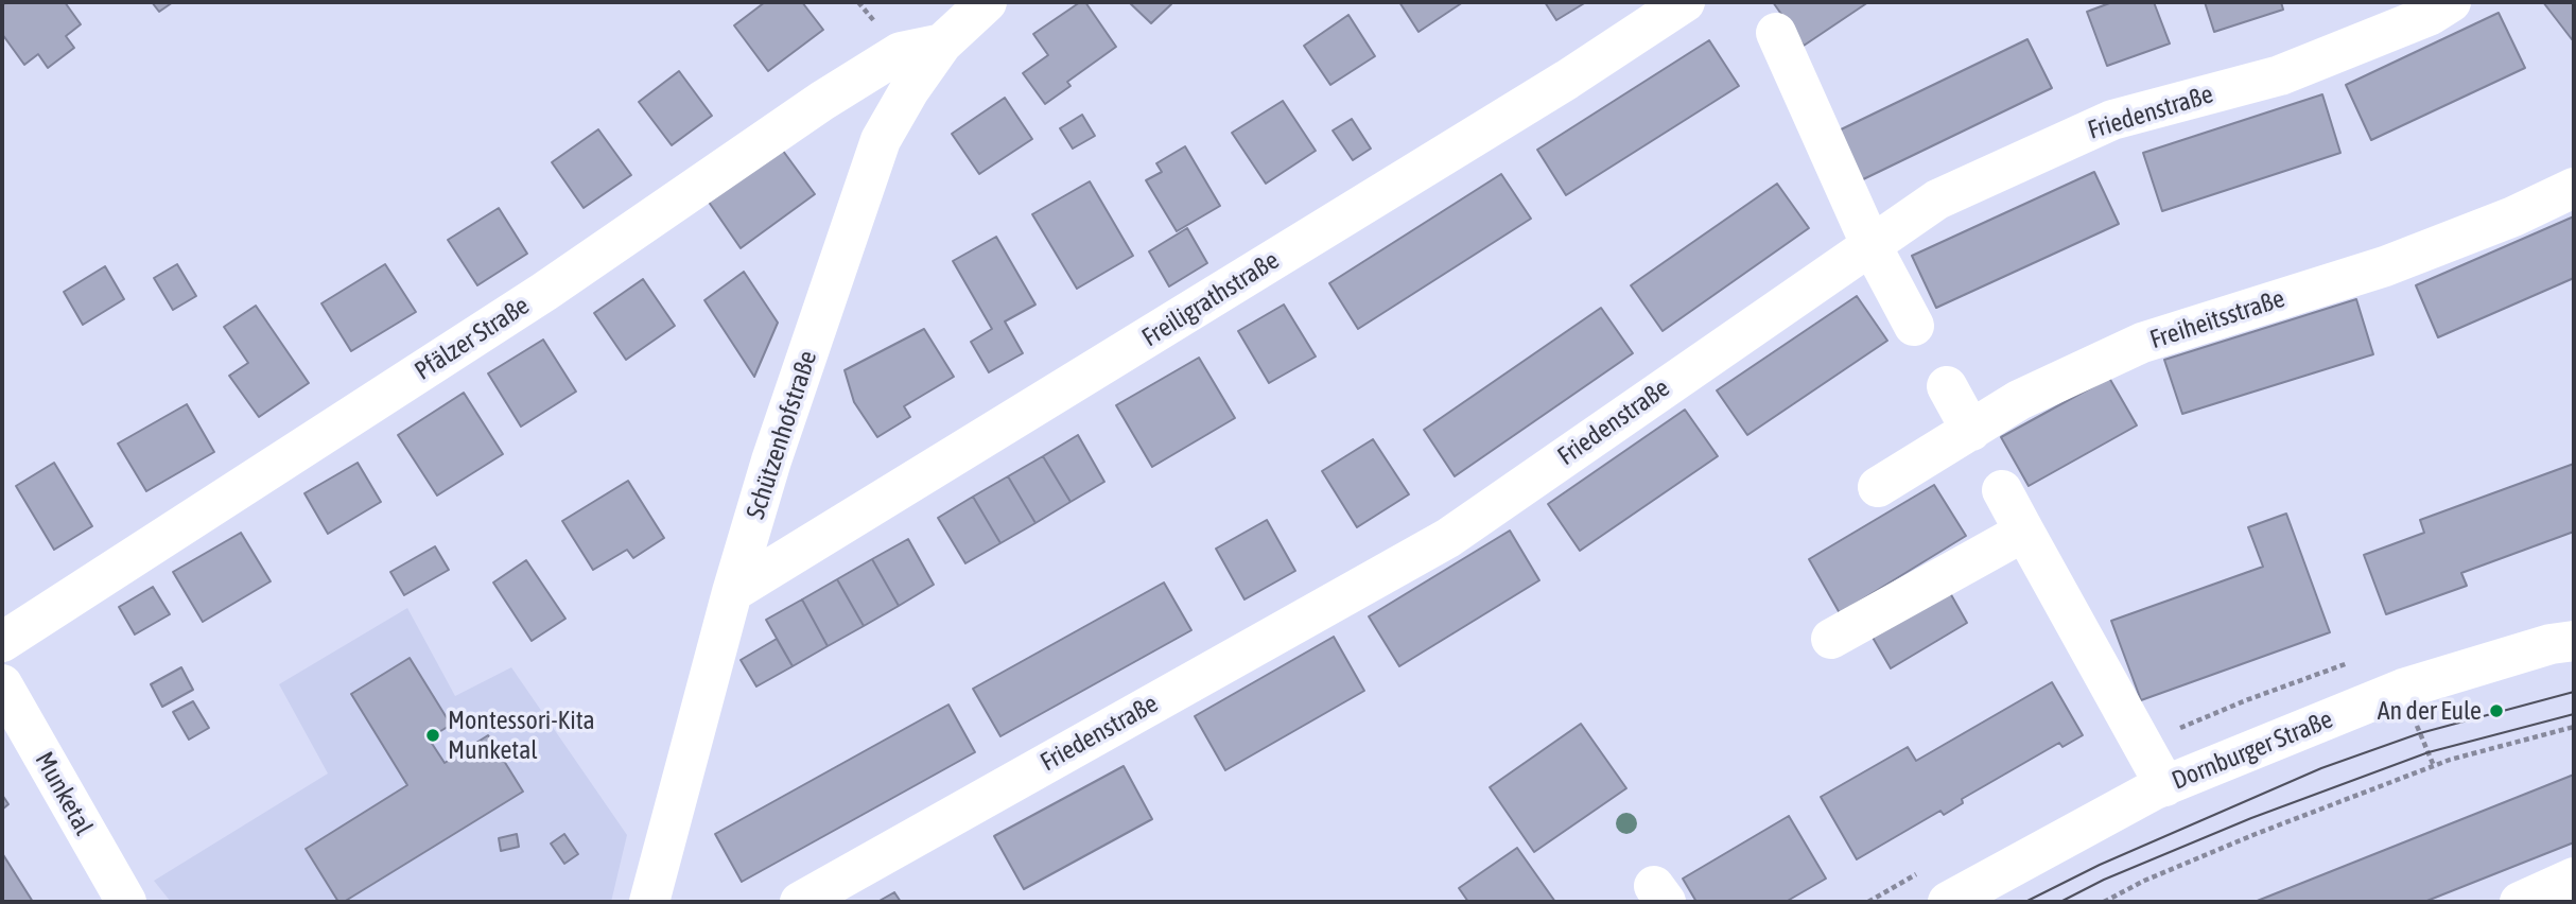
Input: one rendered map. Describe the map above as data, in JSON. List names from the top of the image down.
{
  "streets": {
    "street": [
      "Friedenstraße",
      "Freiligrathstraße",
      "Freiheitsstraße",
      "Pfälzer Straße",
      "Schützenhofstraße",
      "Dornburger Straße",
      "Munketal"
    ]
  },
  "crossings": [
    ["Freiligrathstraße", "Schützenhofstraße"],
    ["Pfälzer Straße", "Schützenhofstraße"]
  ],
  "places": ["An der Eule", "Montessori-Kita Munketal"]
}
